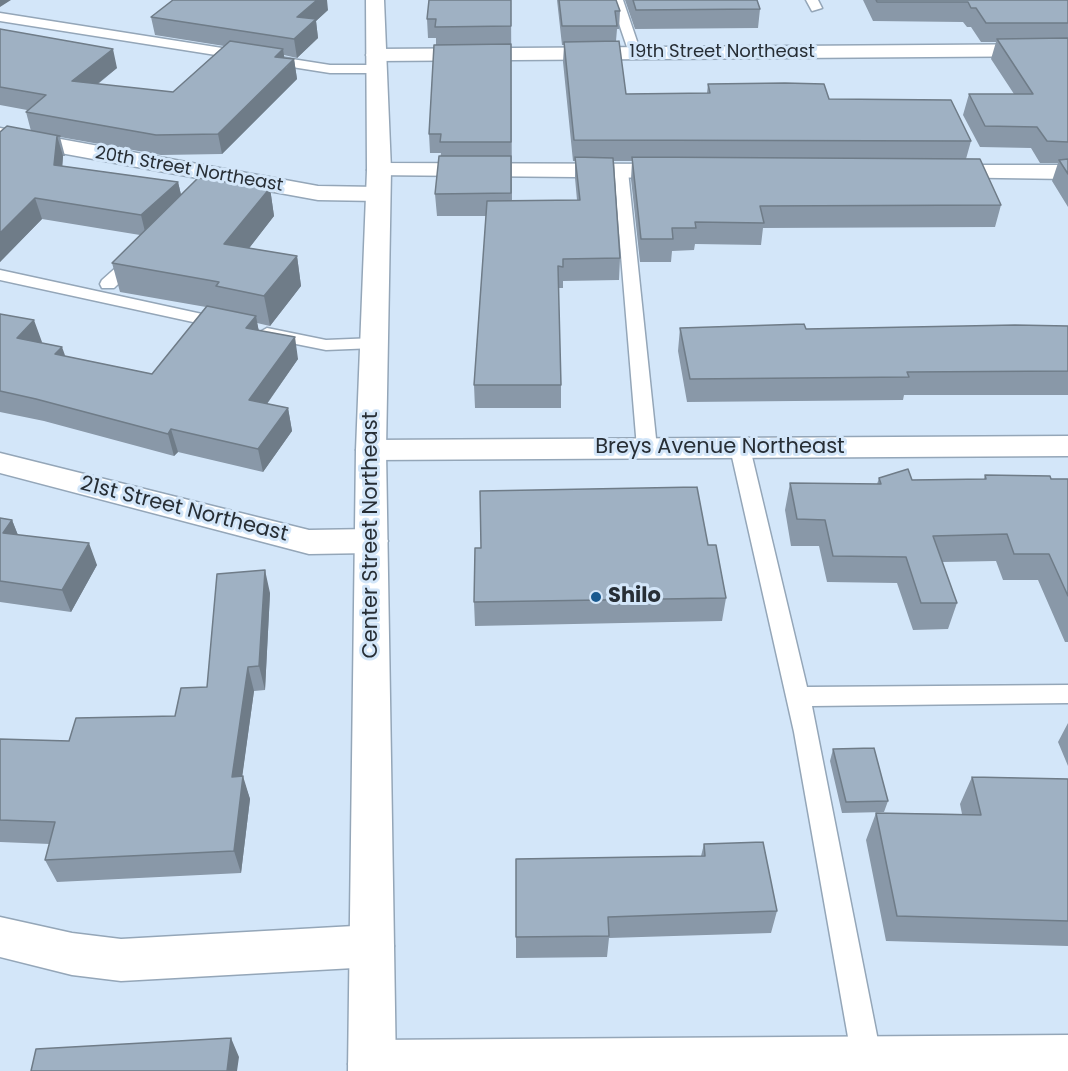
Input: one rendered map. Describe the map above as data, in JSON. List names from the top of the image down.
{
  "streets": {
    "street": [
      "19th Street Northeast",
      "20th Street Northeast",
      "Breys Avenue Northeast",
      "21st Street Northeast",
      "Center Street Northeast"
    ]
  },
  "crossings": [
    ["19th Street Northeast", "Center Street Northeast"],
    ["20th Street Northeast", "Center Street Northeast"],
    ["Breys Avenue Northeast", "Center Street Northeast"],
    ["21st Street Northeast", "Center Street Northeast"]
  ],
  "places": ["Shilo"]
}
